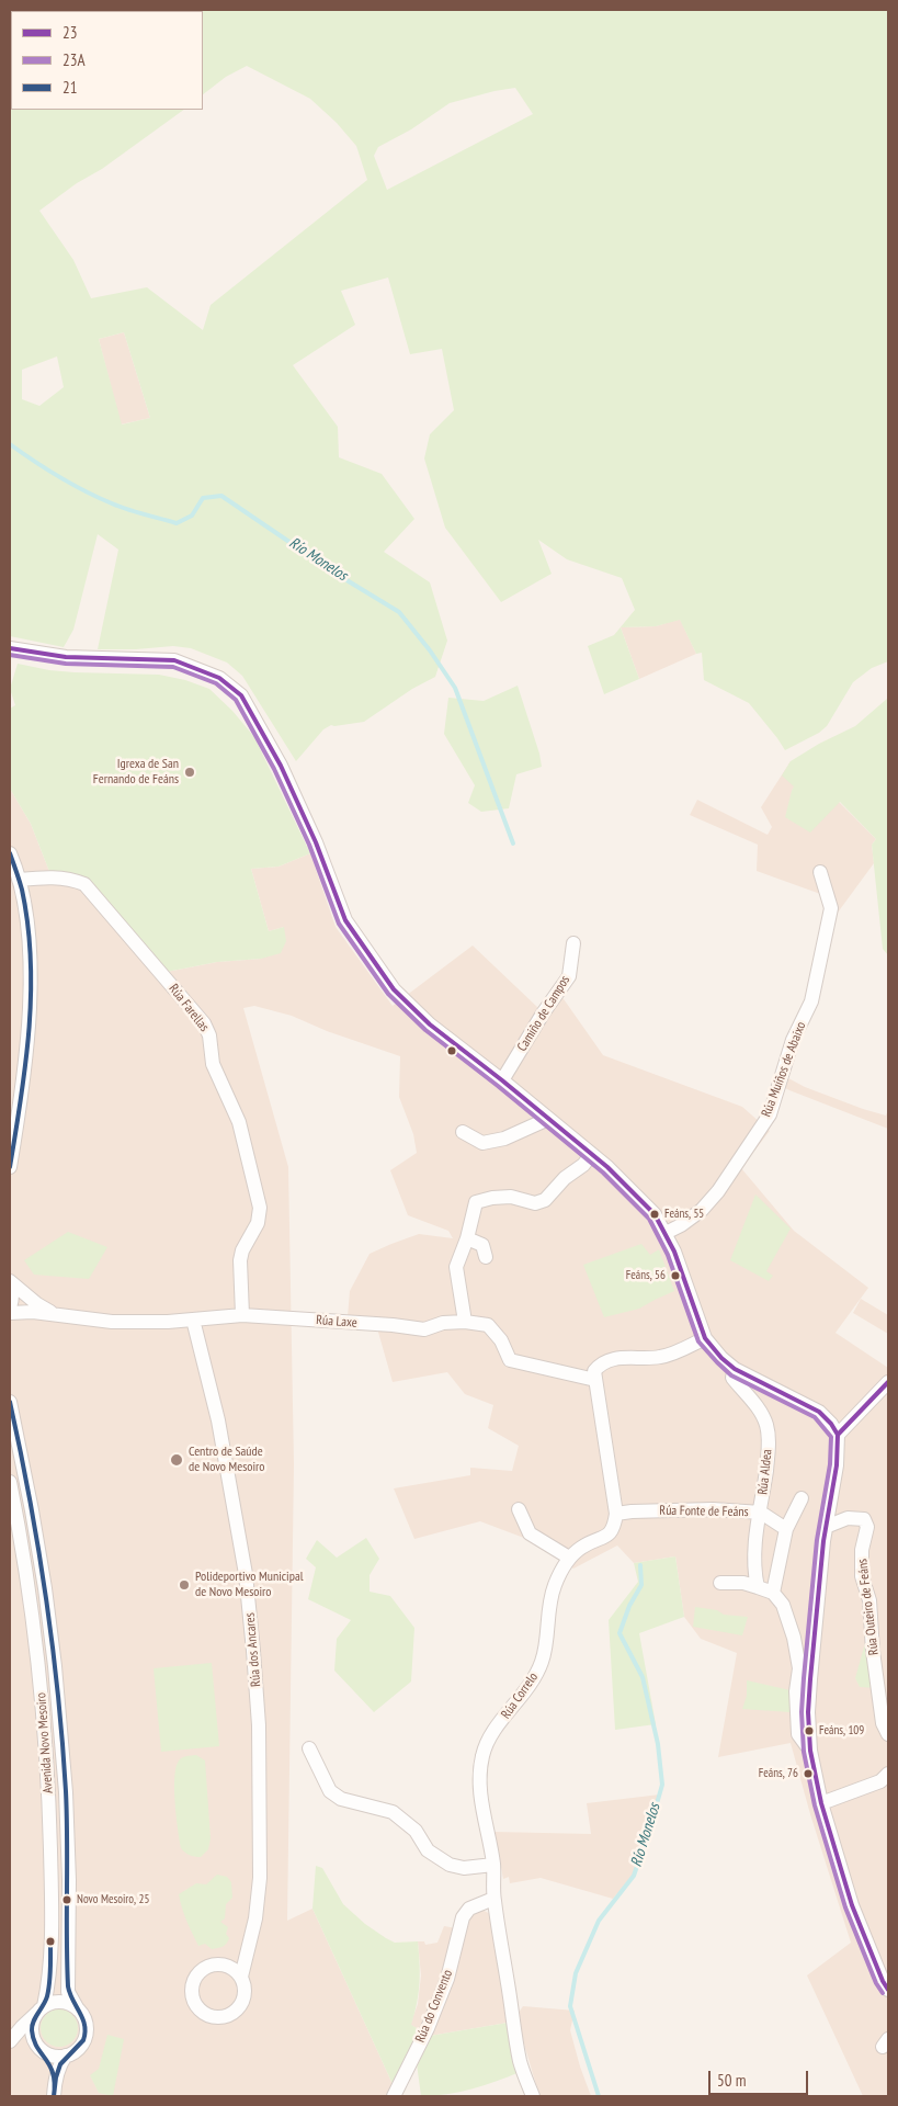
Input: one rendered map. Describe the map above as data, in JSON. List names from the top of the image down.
{
  "streets": {
    "street": [
      "Rúa Farellas",
      "Camiño de Campos",
      "Rúa Muíños de Abaixo",
      "Rúa Laxe",
      "Rúa Aldea",
      "Rúa Fonte de Feáns",
      "Rúa Outeiro de Feáns",
      "Rúa dos Ancares",
      "Rúa Correlo",
      "Avenida Novo Mesoiro",
      "Rúa do Convento"
    ]
  },
  "crossings": [
    ["Rúa Farellas", "Rúa Laxe"],
    ["Rúa Laxe", "Rúa dos Ancares"],
    ["Rúa Aldea", "Rúa Fonte de Feáns"],
    ["Rúa Fonte de Feáns", "Rúa Correlo"],
    ["Rúa Correlo", "Rúa do Convento"]
  ],
  "water": ["Río Monelos"],
  "places": [
    "Igrexa de San Fernando de Feáns",
    "Feáns, 55",
    "Feáns, 56",
    "Centro de Saúde de Novo Mesoiro",
    "Polideportivo Municipal de Novo Mesoiro",
    "Feáns, 109",
    "Feáns, 76",
    "Novo Mesoiro, 25"
  ],
  "lines": ["transit line 23", "transit line 23A", "transit line 21"],
  "legend": ["23", "23A", "21"],
  "scale_bar": "50 m"
}
